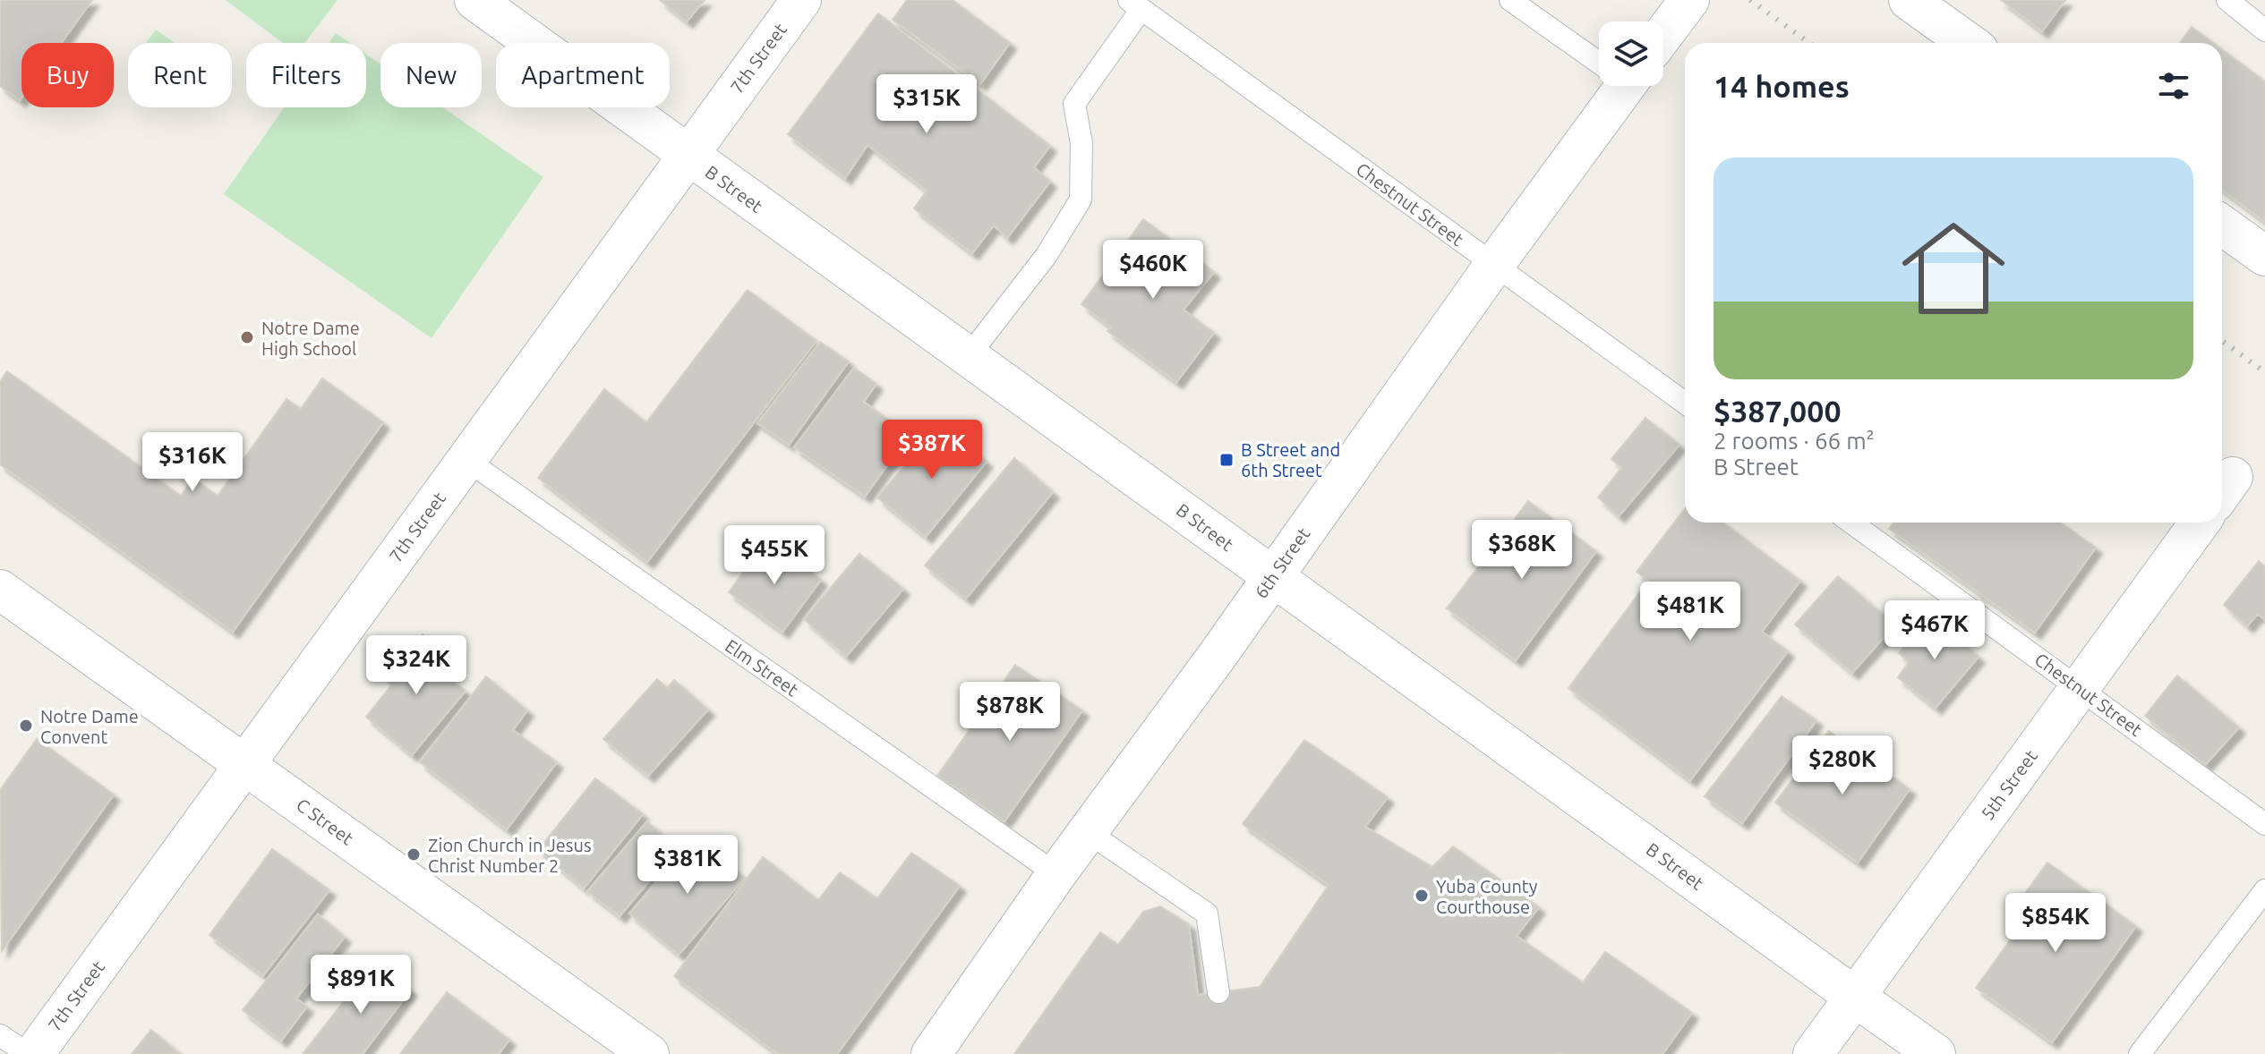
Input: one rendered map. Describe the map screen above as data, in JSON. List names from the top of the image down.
{
  "streets": {
    "street": [
      "7th Street",
      "B Street",
      "6th Street",
      "5th Street",
      "C Street"
    ],
    "lane": ["Chestnut Street", "Elm Street"]
  },
  "crossings": [
    ["7th Street", "B Street"],
    ["7th Street", "Elm Street"],
    ["7th Street", "C Street"],
    ["B Street", "6th Street"],
    ["B Street", "5th Street"],
    ["Chestnut Street", "6th Street"],
    ["Chestnut Street", "5th Street"],
    ["6th Street", "Elm Street"]
  ],
  "places": {
    "other": [
      "Notre Dame High School",
      "Notre Dame Convent",
      "Zion Church in Jesus Christ Number 2",
      "Yuba County Courthouse"
    ],
    "transit": ["B Street and 6th Street"]
  },
  "page": {
    "chip": [
      "Buy",
      "Rent",
      "Filters",
      "New",
      "Apartment"
    ],
    "heading": "14 homes",
    "price": [
      "$315K",
      "$460K",
      "$387K",
      "$316K",
      "$368K",
      "$455K",
      "$481K",
      "$467K",
      "$324K",
      "$878K",
      "$280K",
      "$381K",
      "$854K",
      "$891K"
    ],
    "list": [
      {
        "name": "$387,000",
        "note": "2 rooms · 66 m² · B Street"
      }
    ]
  }
}
